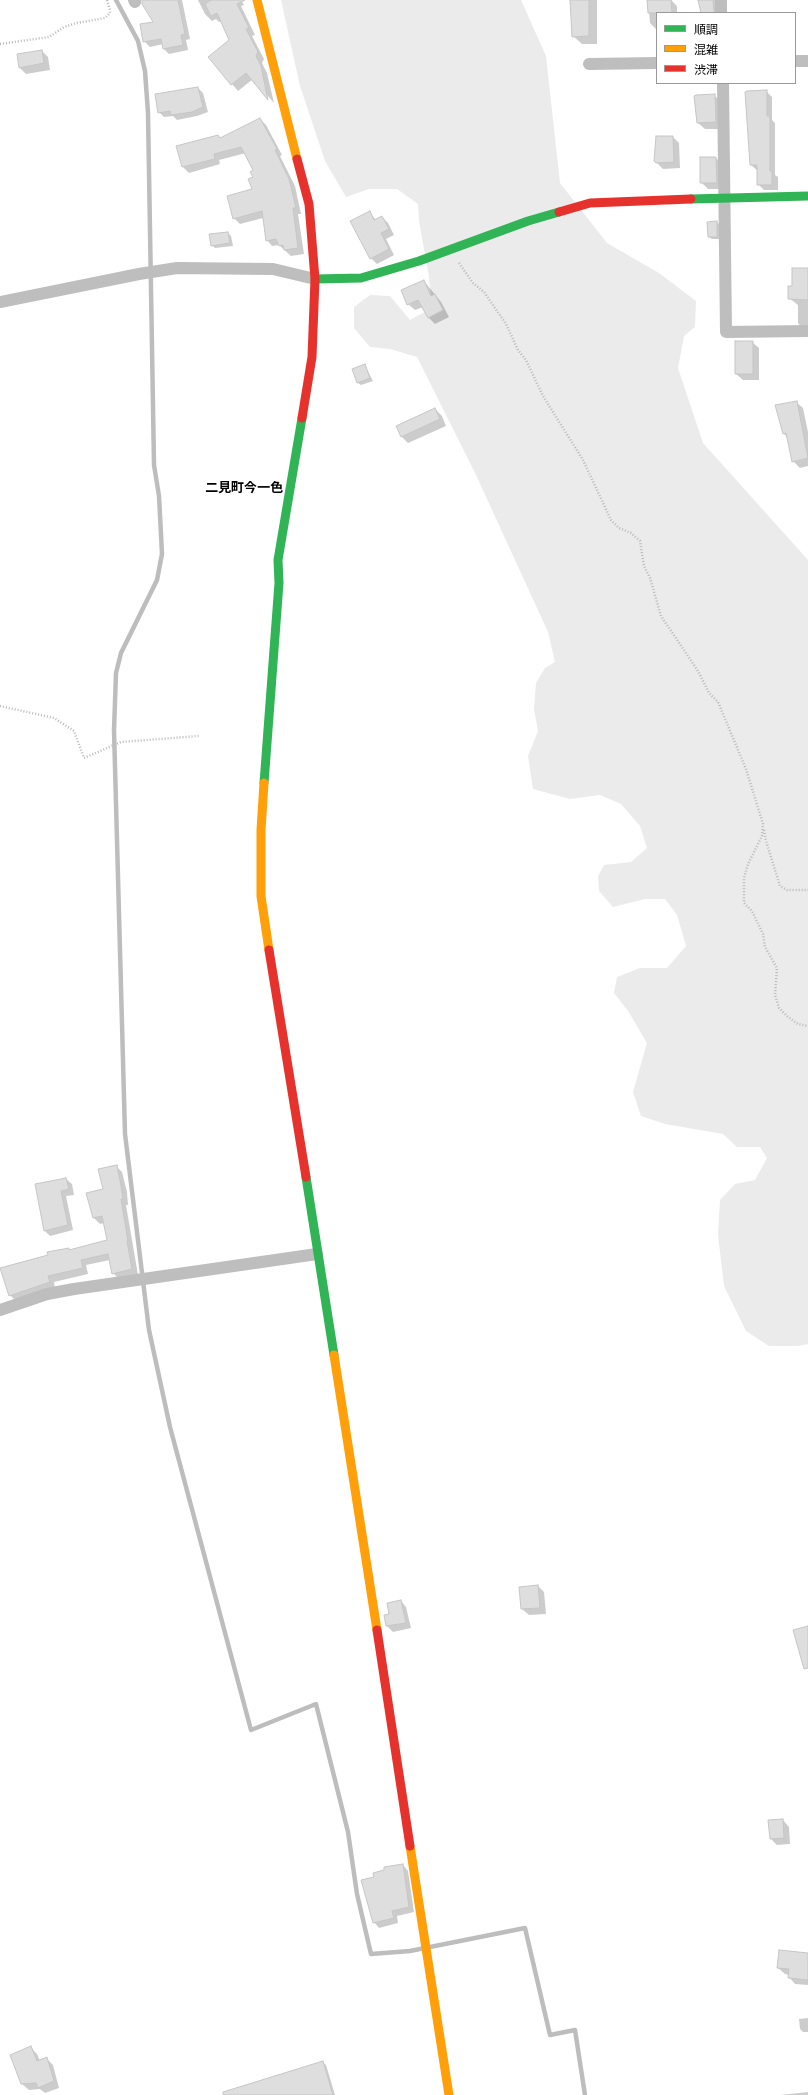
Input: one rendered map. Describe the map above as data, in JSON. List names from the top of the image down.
{
  "districts": ["二見町今一色"],
  "legend": ["順調", "混雑", "渋滞"]
}
